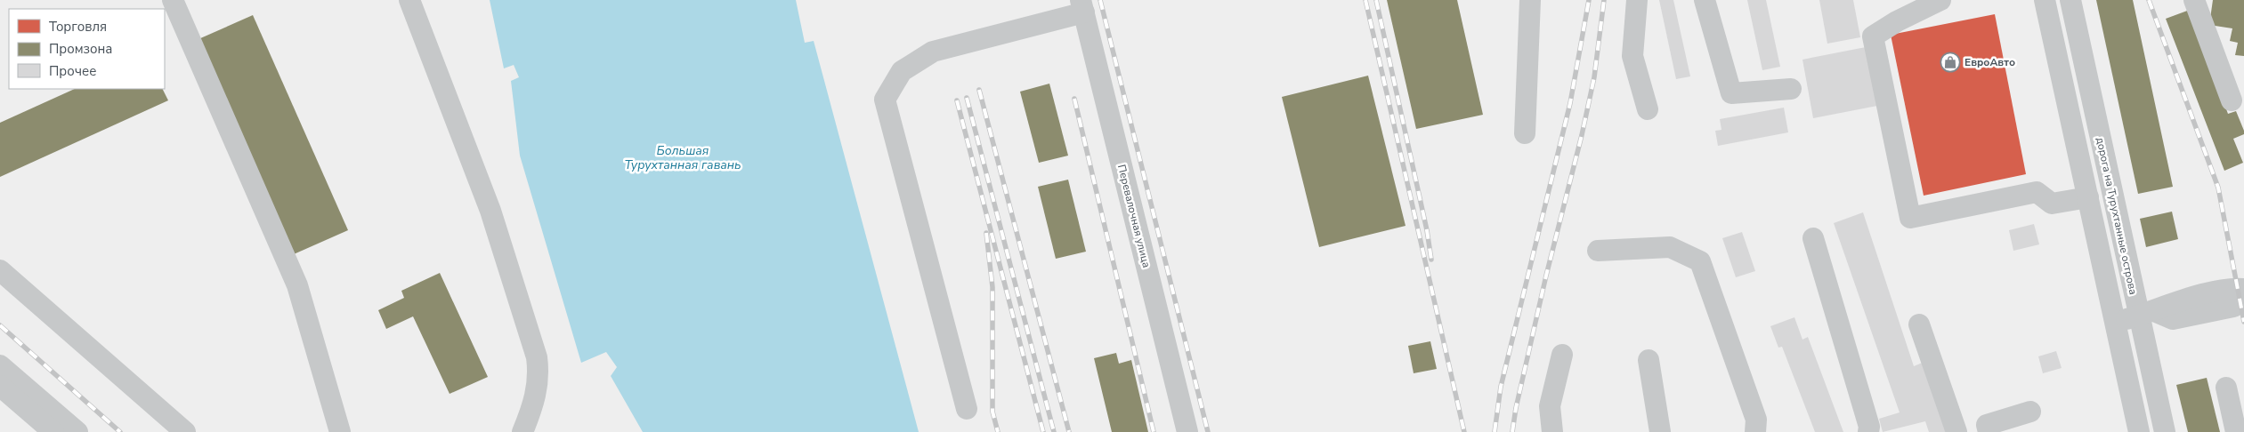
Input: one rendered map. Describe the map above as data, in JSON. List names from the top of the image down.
{
  "streets": {
    "street": ["Перевалочная улица", "дорога на Турухтанные острова"]
  },
  "water": ["Большая Турухтанная гавань"],
  "places": {
    "shop": ["ЕвроАвто"]
  },
  "legend": ["Торговля", "Промзона", "Прочее"]
}
